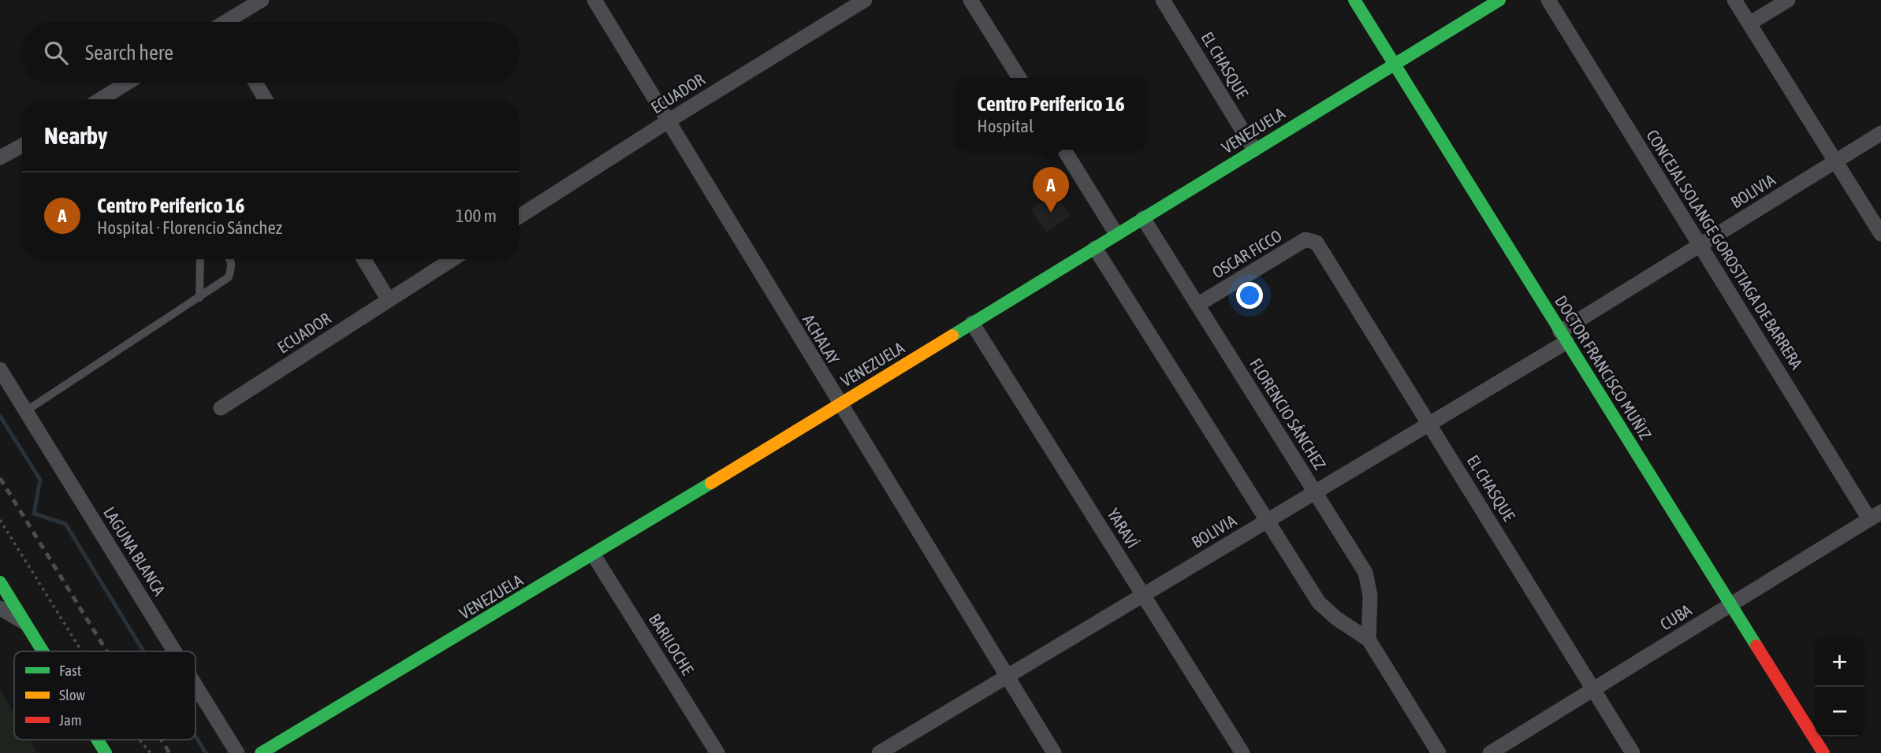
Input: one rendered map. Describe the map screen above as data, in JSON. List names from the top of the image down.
{
  "streets": {
    "street": [
      "EL CHASQUE",
      "ECUADOR",
      "VENEZUELA",
      "BOLIVIA",
      "CONCEJAL SOLANGE GOROSTIAGA DE BARRERA",
      "OSCAR FICCO",
      "ACHALAY",
      "DOCTOR FRANCISCO MUÑIZ",
      "FLORENCIO SÁNCHEZ",
      "YARAVÍ",
      "LAGUNA BLANCA",
      "CUBA",
      "BARILOCHE"
    ]
  },
  "crossings": [
    ["EL CHASQUE", "VENEZUELA"],
    ["EL CHASQUE", "BOLIVIA"],
    ["EL CHASQUE", "OSCAR FICCO"],
    ["EL CHASQUE", "CUBA"],
    ["ECUADOR", "ACHALAY"],
    ["VENEZUELA", "ACHALAY"],
    ["VENEZUELA", "DOCTOR FRANCISCO MUÑIZ"],
    ["VENEZUELA", "FLORENCIO SÁNCHEZ"],
    ["VENEZUELA", "YARAVÍ"],
    ["VENEZUELA", "BARILOCHE"],
    ["BOLIVIA", "CONCEJAL SOLANGE GOROSTIAGA DE BARRERA"],
    ["BOLIVIA", "ACHALAY"],
    ["BOLIVIA", "DOCTOR FRANCISCO MUÑIZ"],
    ["BOLIVIA", "FLORENCIO SÁNCHEZ"],
    ["BOLIVIA", "YARAVÍ"],
    ["CONCEJAL SOLANGE GOROSTIAGA DE BARRERA", "CUBA"],
    ["OSCAR FICCO", "FLORENCIO SÁNCHEZ"],
    ["DOCTOR FRANCISCO MUÑIZ", "CUBA"]
  ],
  "legend": ["Fast", "Slow", "Jam"],
  "page": {
    "search": "Search here",
    "popup": ["Centro Periferico 16", "Hospital"],
    "heading": "Nearby",
    "pins": "A",
    "list": [
      {
        "mark": "A",
        "name": "Centro Periferico 16",
        "note": "Hospital · Florencio Sánchez",
        "value": "100 m"
      }
    ],
    "map_buttons": ["+", "−"]
  }
}
